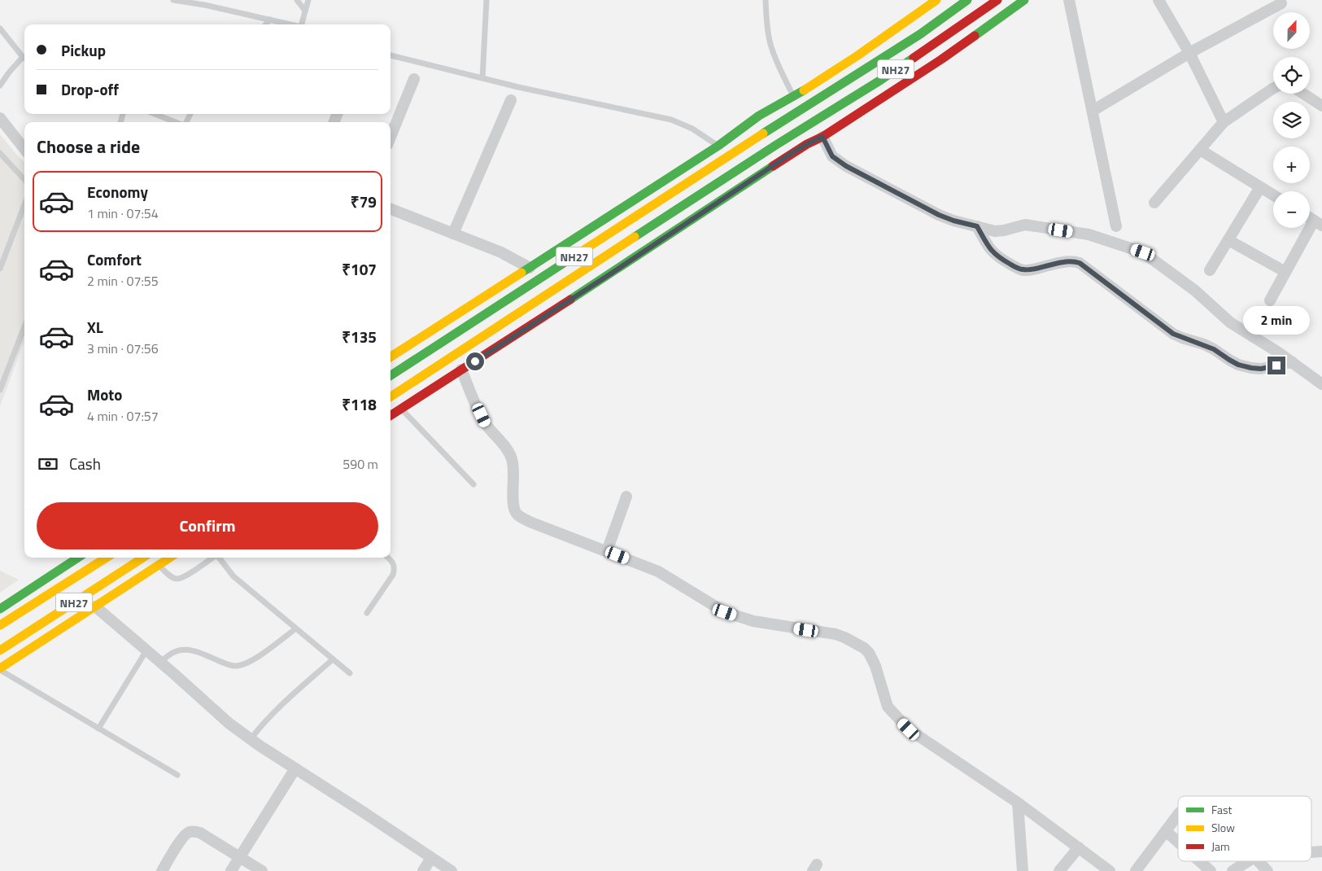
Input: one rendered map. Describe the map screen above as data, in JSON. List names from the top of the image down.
{
  "streets": {
    "main road": ["NH27"]
  },
  "legend": ["Fast", "Slow", "Jam"],
  "north": "top",
  "page": {
    "map_buttons": ["+", "−"],
    "banner": ["Pickup", "Drop-off"],
    "heading": "Choose a ride",
    "list": [
      {
        "name": "Economy",
        "note": "1 min · 07:54",
        "value": "₹79"
      },
      {
        "name": "Comfort",
        "note": "2 min · 07:55",
        "value": "₹107"
      },
      {
        "name": "XL",
        "note": "3 min · 07:56",
        "value": "₹135"
      },
      {
        "name": "Moto",
        "note": "4 min · 07:57",
        "value": "₹118"
      }
    ],
    "bubble": "2 min",
    "pay": ["Cash", "590 m"],
    "buttons": "Confirm"
  }
}
